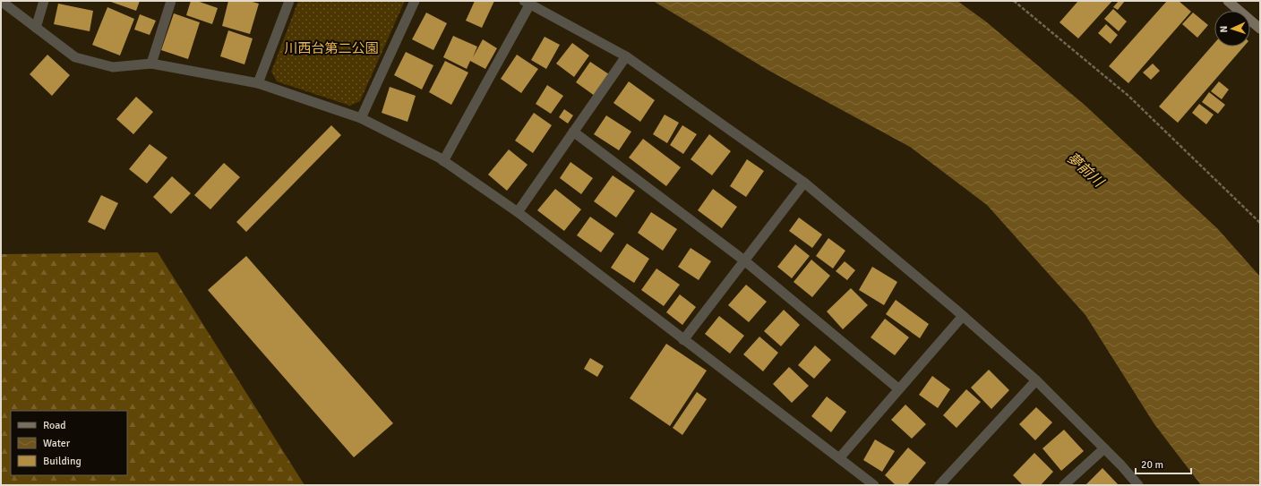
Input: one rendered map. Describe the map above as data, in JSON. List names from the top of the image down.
{
  "water": ["夢前川"],
  "parks": ["川西台第二公園"],
  "legend": ["Road", "Water", "Building"],
  "scale_bar": "20 m",
  "north": "left"
}
